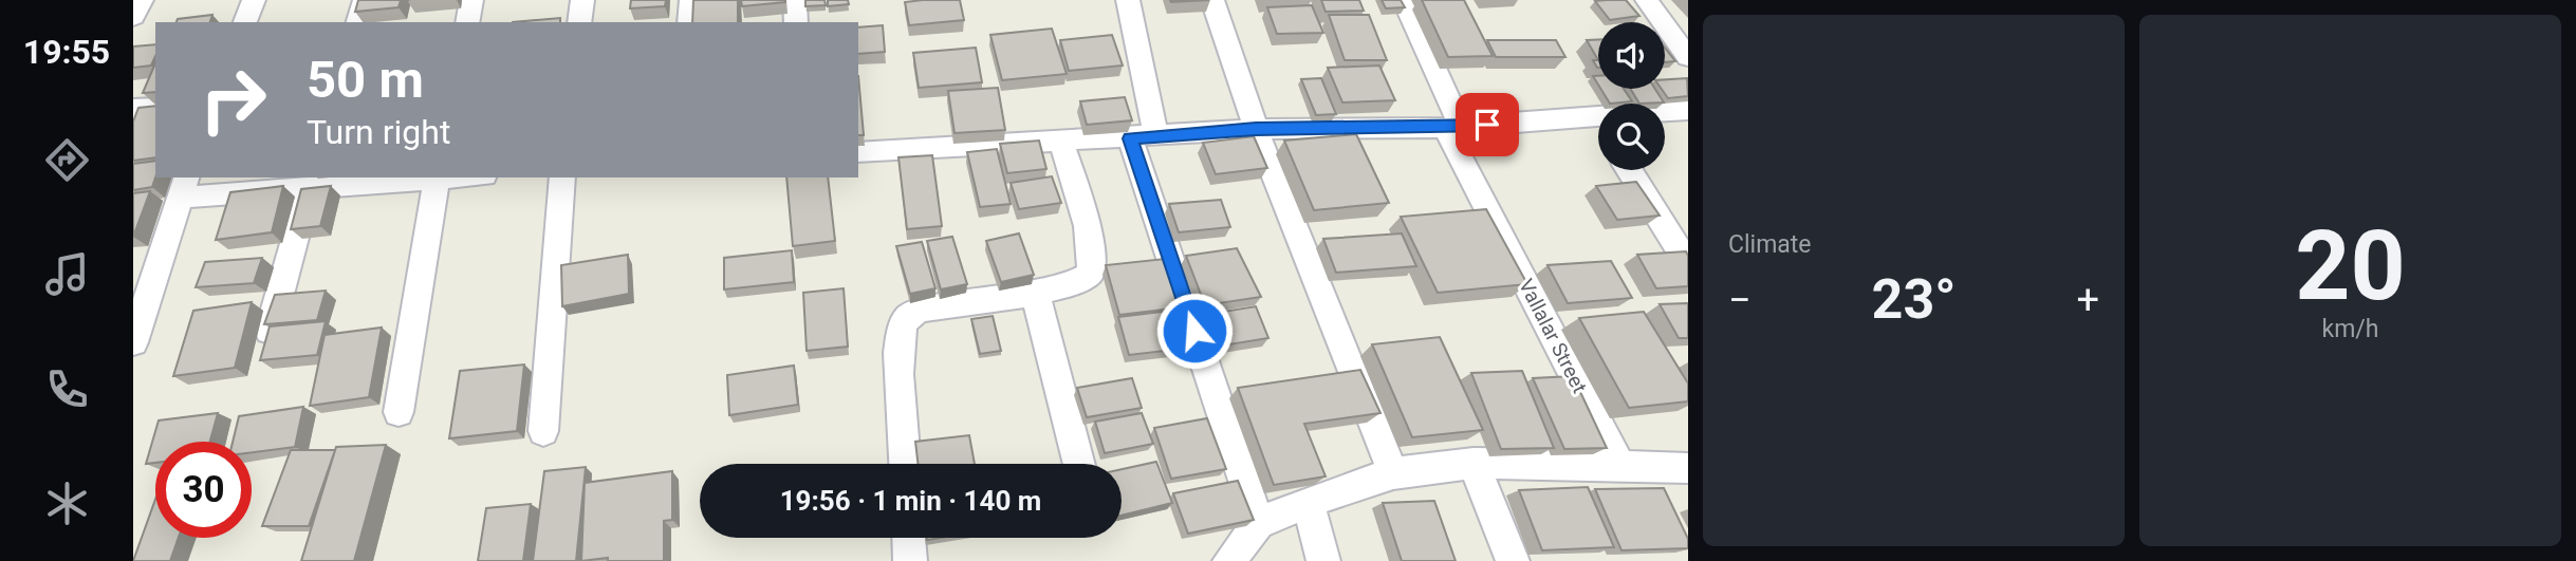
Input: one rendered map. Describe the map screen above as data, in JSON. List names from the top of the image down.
{
  "streets": {
    "street": ["Vallalar Street"]
  },
  "page": {
    "tabs": "19:55",
    "tile": [
      "Climate",
      ["20", "km/h"]
    ],
    "turn": ["50 m", "Turn right"],
    "heat": ["−", "23°", "+"],
    "limit": "30",
    "trip": "19:56 · 1 min · 140 m"
  }
}
